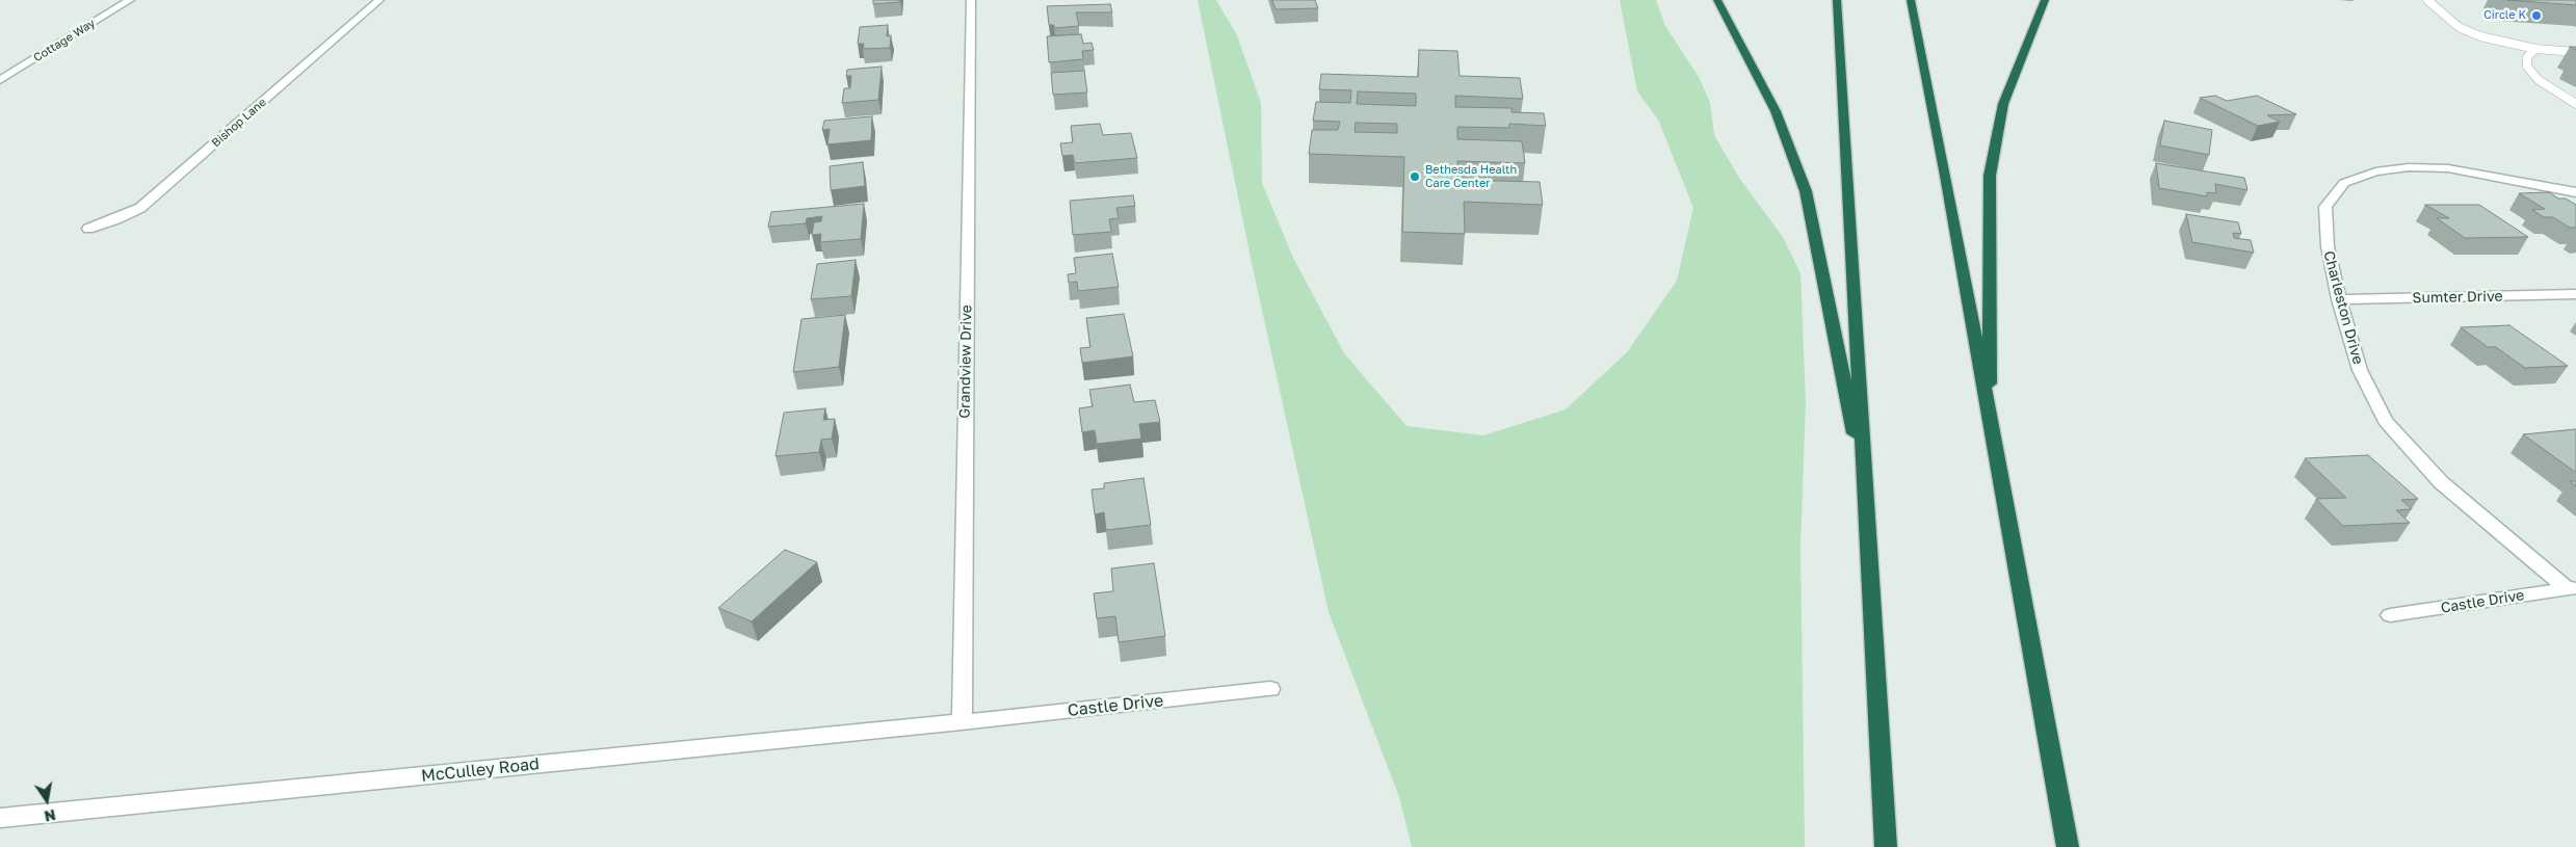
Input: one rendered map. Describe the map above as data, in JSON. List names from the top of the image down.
{
  "streets": {
    "street": [
      "Cottage Way",
      "Bishop Lane",
      "Sumter Drive",
      "Charleston Drive",
      "Grandview Drive",
      "Castle Drive",
      "McCulley Road"
    ]
  },
  "crossings": [
    ["Sumter Drive", "Charleston Drive"],
    ["Charleston Drive", "Castle Drive"],
    ["Grandview Drive", "Castle Drive"],
    ["Grandview Drive", "McCulley Road"],
    ["Castle Drive", "McCulley Road"]
  ],
  "places": ["Circle K", "Bethesda Health Care Center"],
  "north": "bottom"
}
